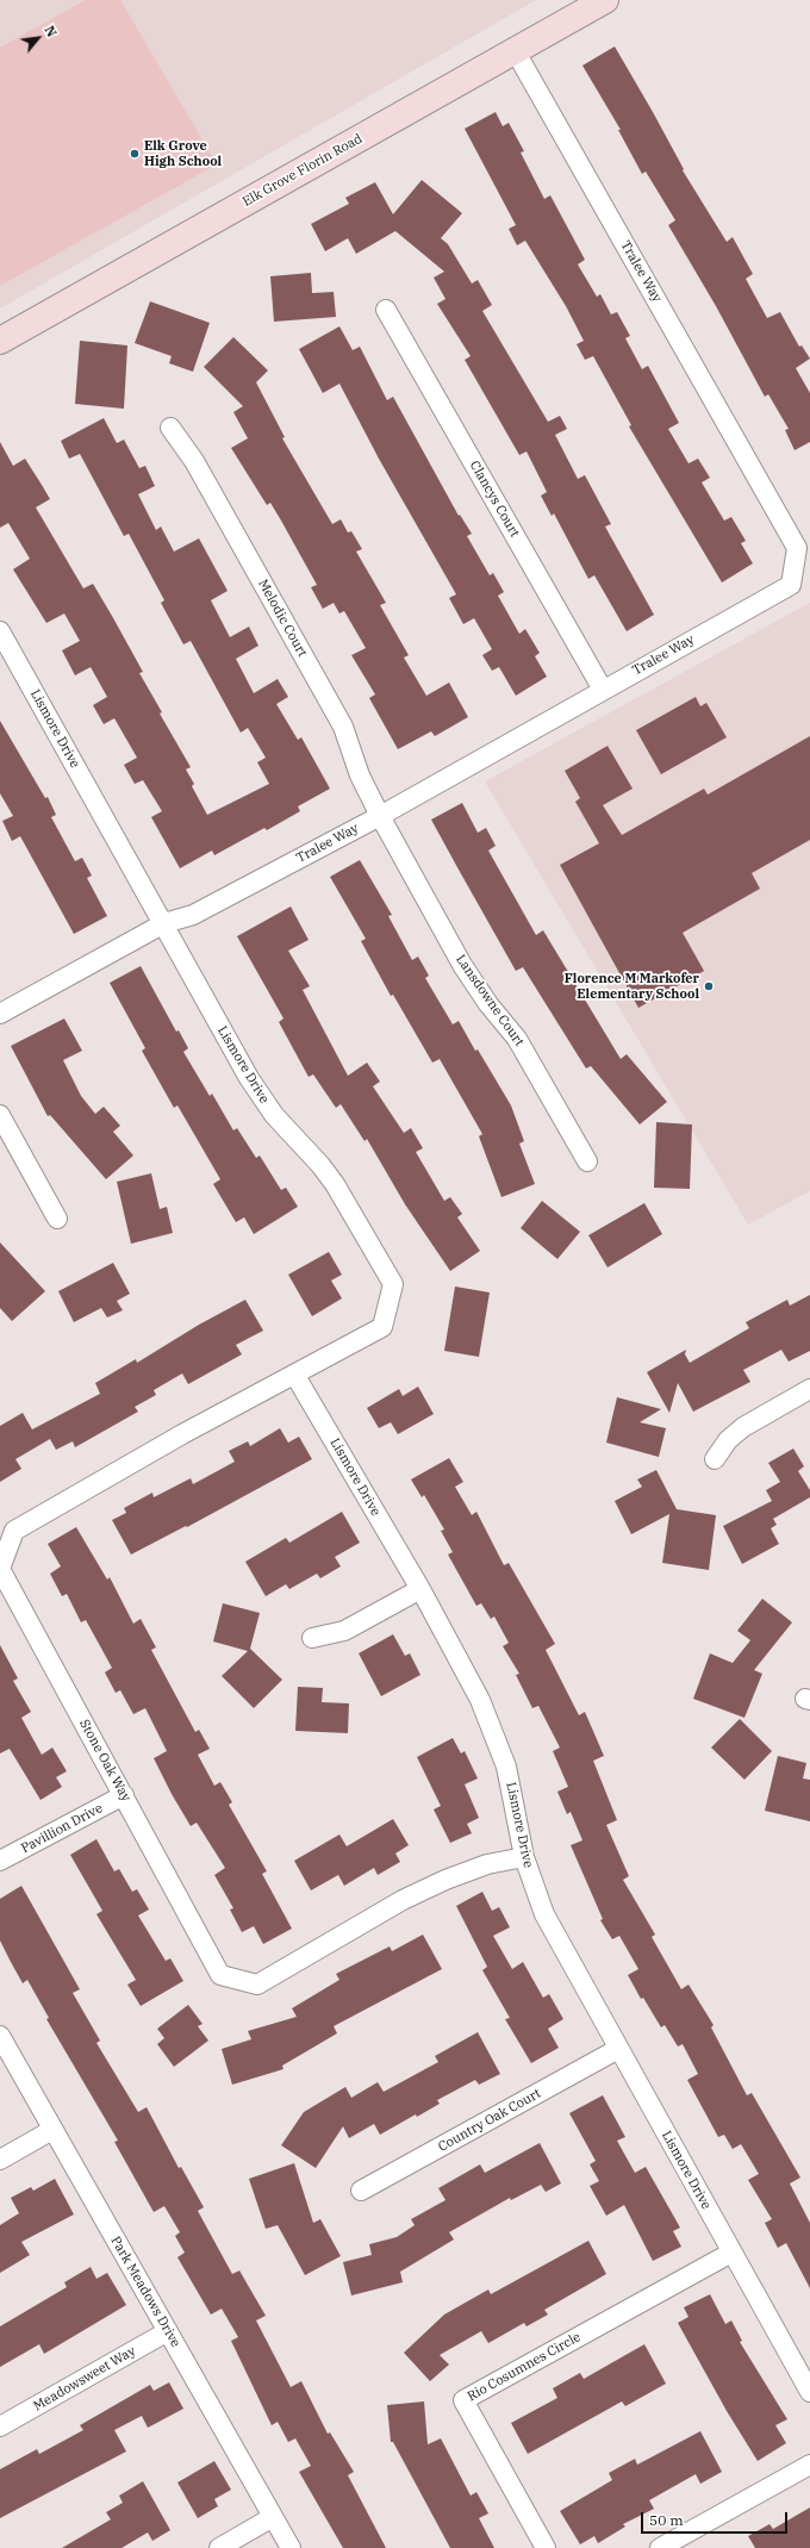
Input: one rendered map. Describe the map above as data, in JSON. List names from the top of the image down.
{
  "streets": {
    "main road": ["Elk Grove Florin Road"],
    "street": [
      "Tralee Way",
      "Clancys Court",
      "Melodic Court",
      "Lismore Drive",
      "Lansdowne Court",
      "Stone Oak Way",
      "Pavillion Drive",
      "Country Oak Court",
      "Park Meadows Drive",
      "Rio Cosumnes Circle",
      "Meadowsweet Way"
    ]
  },
  "crossings": [
    ["Elk Grove Florin Road", "Tralee Way"],
    ["Tralee Way", "Clancys Court"],
    ["Tralee Way", "Melodic Court"],
    ["Tralee Way", "Lismore Drive"],
    ["Tralee Way", "Lansdowne Court"],
    ["Melodic Court", "Lansdowne Court"],
    ["Lismore Drive", "Stone Oak Way"],
    ["Lismore Drive", "Country Oak Court"],
    ["Lismore Drive", "Rio Cosumnes Circle"],
    ["Stone Oak Way", "Pavillion Drive"],
    ["Park Meadows Drive", "Meadowsweet Way"]
  ],
  "places": ["Elk Grove High School", "Florence M Markofer Elementary School"],
  "scale_bar": "50 m",
  "north": "top right"
}
